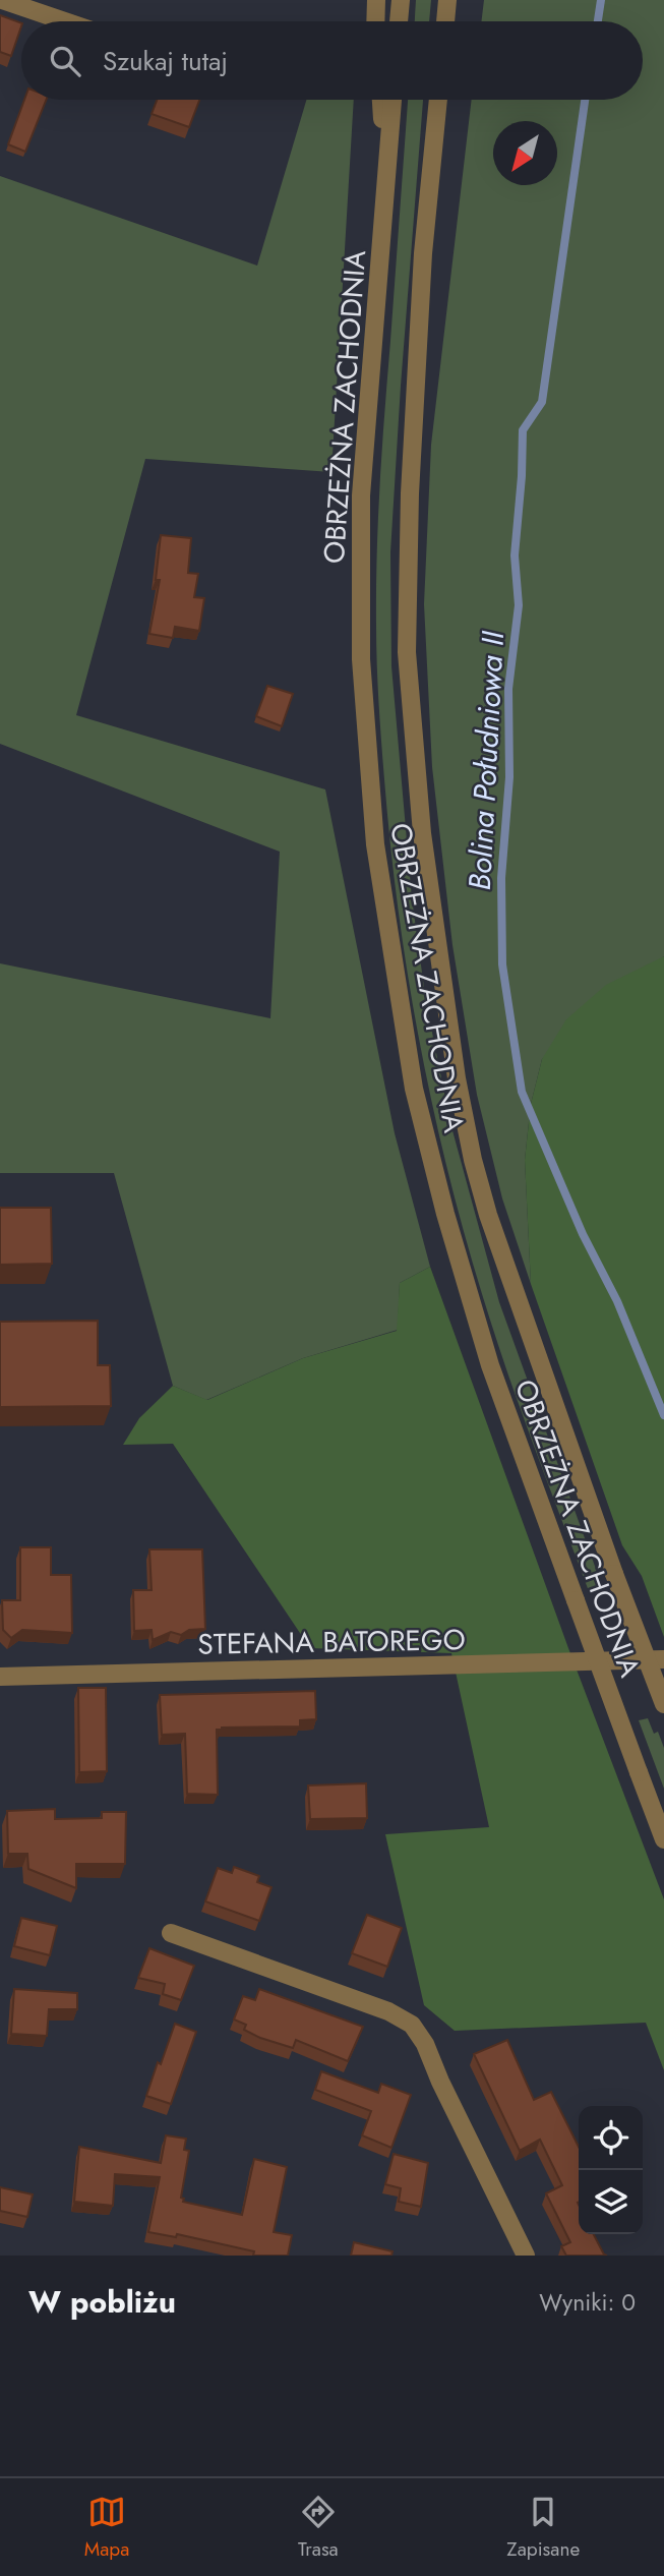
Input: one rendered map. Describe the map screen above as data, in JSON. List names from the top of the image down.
{
  "streets": {
    "street": ["OBRZEŻNA ZACHODNIA", "STEFANA BATOREGO"]
  },
  "water": ["Bolina Południowa II"],
  "north": "bottom left",
  "page": {
    "search": "Szukaj tutaj",
    "heading": ["W pobliżu", "Wyniki: 0"],
    "nav": ["Mapa", "Trasa", "Zapisane"]
  }
}
